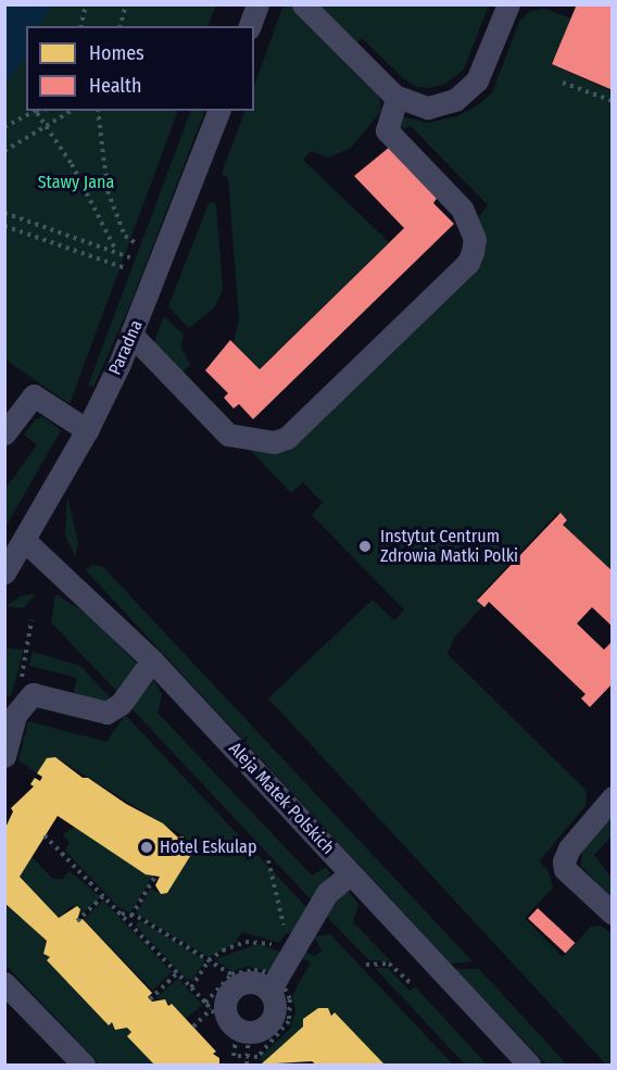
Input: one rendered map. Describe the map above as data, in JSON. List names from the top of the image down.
{
  "streets": {
    "street": ["Paradna", "Aleja Matek Polskich"]
  },
  "crossings": [
    ["Paradna", "Aleja Matek Polskich"]
  ],
  "parks": ["Stawy Jana"],
  "places": ["Instytut Centrum Zdrowia Matki Polki", "Hotel Eskulap"],
  "legend": ["Homes", "Health"]
}
